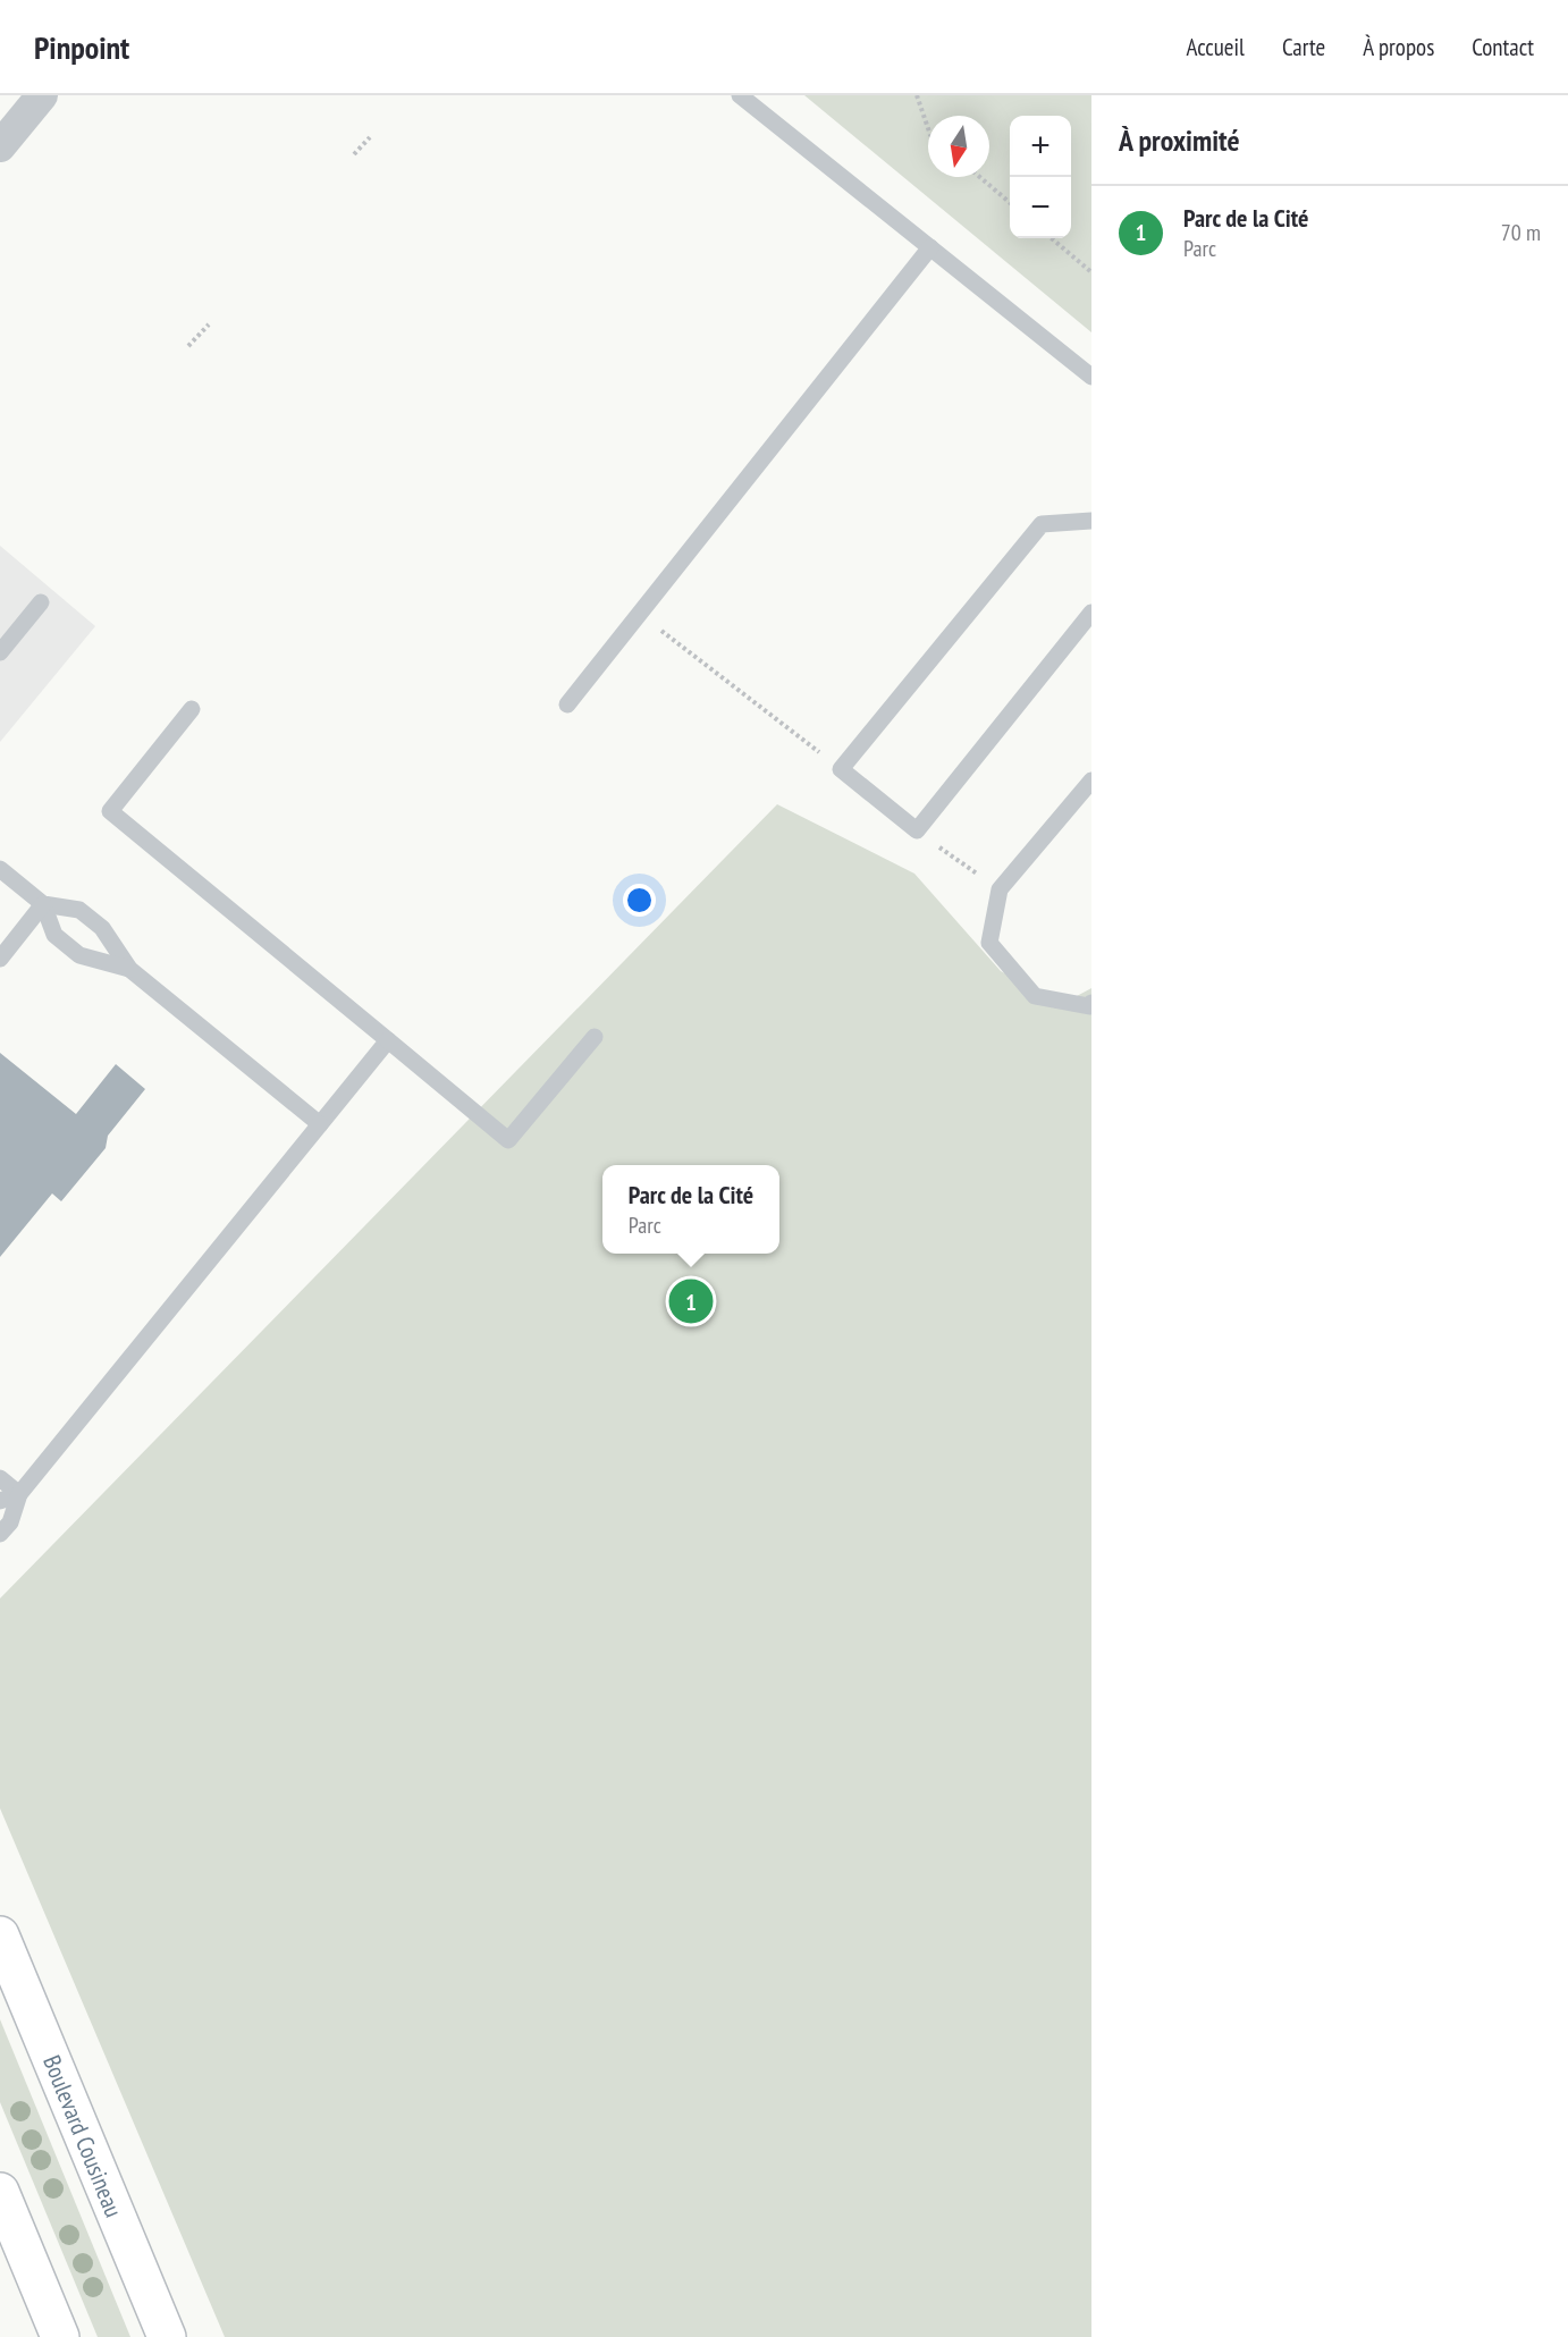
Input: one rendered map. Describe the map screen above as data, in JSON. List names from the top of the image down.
{
  "streets": {
    "main road": ["Boulevard Cousineau"]
  },
  "north": "bottom",
  "page": {
    "header": "Pinpoint",
    "nav": [
      "Accueil",
      "Carte",
      "À propos",
      "Contact"
    ],
    "heading": "À proximité",
    "map_buttons": ["+", "−"],
    "list": [
      {
        "mark": "1",
        "name": "Parc de la Cité",
        "note": "Parc",
        "value": "70 m"
      }
    ],
    "popup": ["Parc de la Cité", "Parc"],
    "pins": "1"
  }
}
